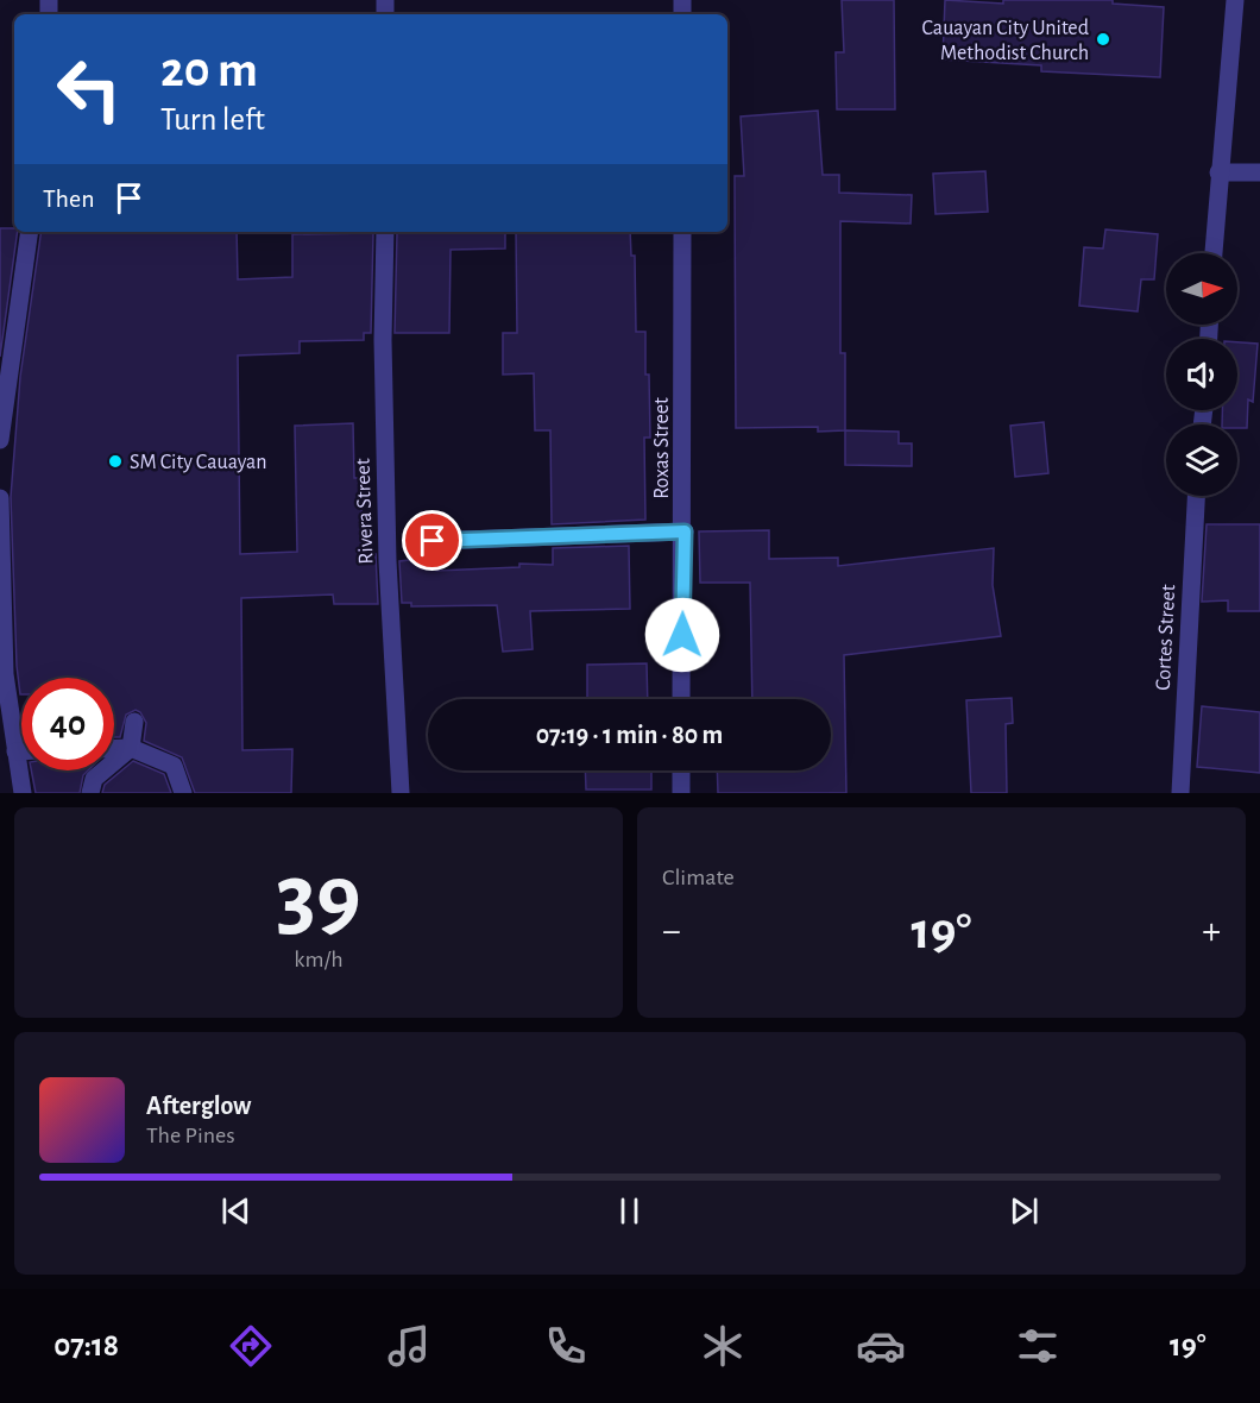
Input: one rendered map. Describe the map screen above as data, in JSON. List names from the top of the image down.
{
  "streets": {
    "street": ["Roxas Street", "Rivera Street", "Cortes Street"]
  },
  "places": ["Cauayan City United Methodist Church", "SM City Cauayan"],
  "north": "right",
  "page": {
    "turn": ["20 m", "Turn left"],
    "then": "Then",
    "limit": "40",
    "trip": "07:19 · 1 min · 80 m",
    "tile": [
      ["39", "km/h"],
      "Climate"
    ],
    "heat": ["−", "19°", "+"],
    "song": ["Afterglow", "The Pines"],
    "tabs": ["07:18", "19°"]
  }
}
